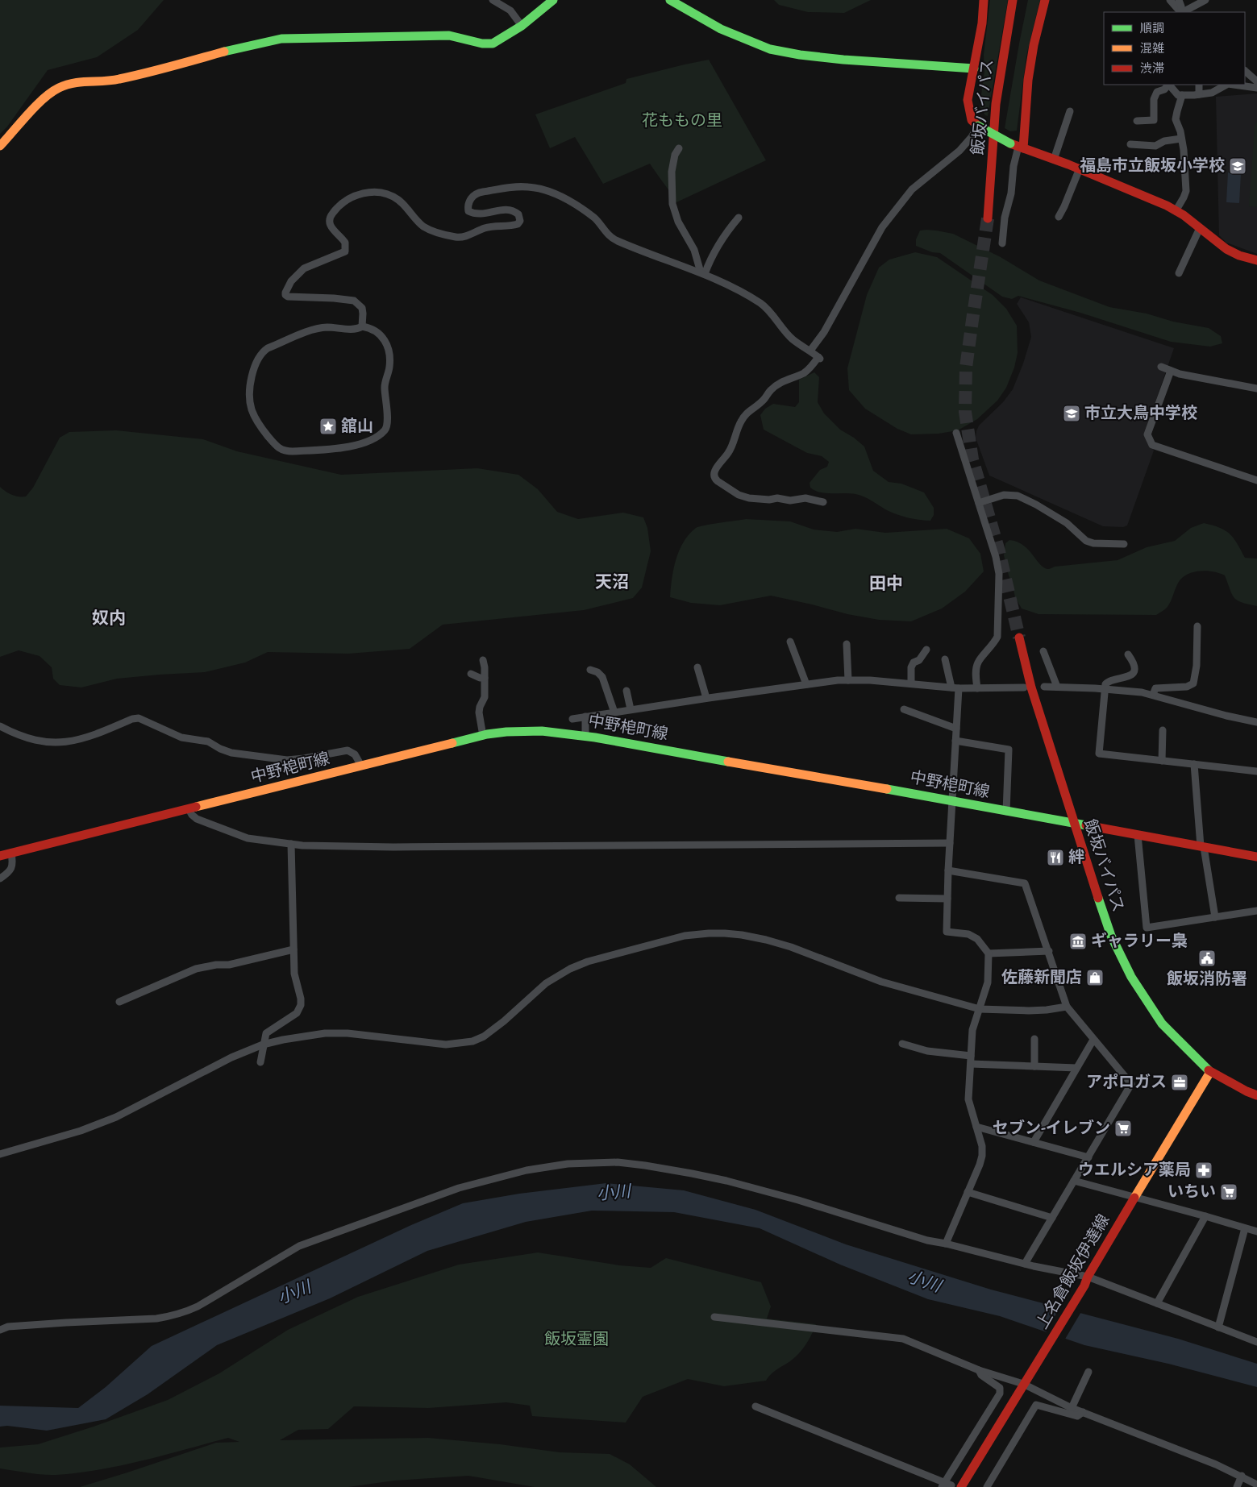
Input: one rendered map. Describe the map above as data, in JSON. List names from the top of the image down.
{
  "streets": {
    "main road": ["飯坂バイパス", "中野梍町線", "上名倉飯坂伊達線"]
  },
  "crossings": [
    ["飯坂バイパス", "中野梍町線"],
    ["飯坂バイパス", "上名倉飯坂伊達線"]
  ],
  "districts": ["天沼", "田中", "奴内"],
  "water": ["小川"],
  "parks": ["花ももの里", "飯坂霊園"],
  "places": {
    "school or university": ["福島市立飯坂小学校", "市立大鳥中学校"],
    "place": ["舘山"],
    "restaurant": ["絆"],
    "museum": ["ギャラリー梟"],
    "public building": ["飯坂消防署"],
    "shop": ["佐藤新聞店"],
    "office": ["アポロガス"],
    "supermarket": ["セブン-イレブン", "いちい"],
    "pharmacy": ["ウエルシア薬局"]
  },
  "legend": ["順調", "混雑", "渋滞"]
}
